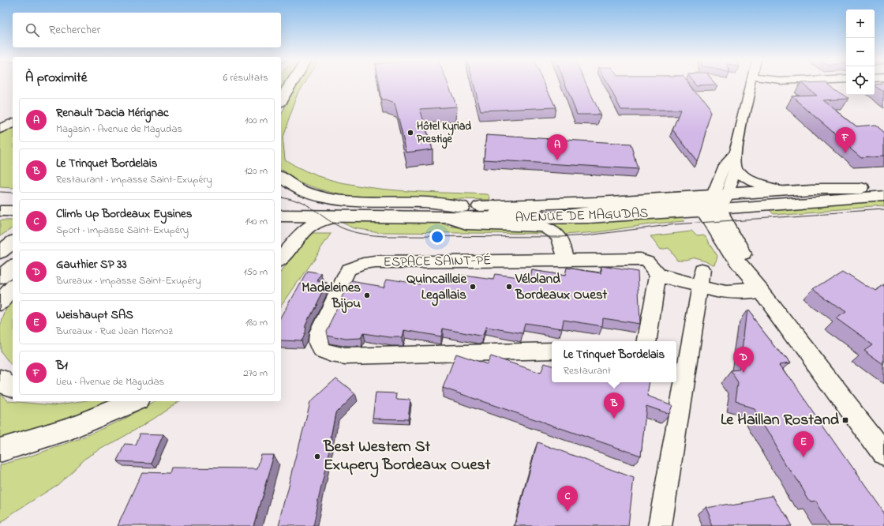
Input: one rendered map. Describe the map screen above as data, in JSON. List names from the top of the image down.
{
  "streets": {
    "main road": ["AVENUE DE MAGUDAS"],
    "street": ["ESPACE SAINT-PÉ"]
  },
  "places": {
    "other": [
      "Hôtel Kyriad Prestige",
      "Quincailleie Legallais",
      "Véloland Bordeaux Ouest",
      "Madeleines Bijou",
      "Best Western St Exupery Bordeaux Ouest"
    ],
    "transit": ["Le Haillan Rostand"]
  },
  "page": {
    "map_buttons": ["+", "−"],
    "search": "Rechercher",
    "heading": ["À proximité", "6 résultats"],
    "list": [
      {
        "mark": "A",
        "name": "Renault Dacia Mérignac",
        "note": "Magasin · Avenue de Magudas",
        "value": "100 m"
      },
      {
        "mark": "B",
        "name": "Le Trinquet Bordelais",
        "note": "Restaurant · Impasse Saint-Exupéry",
        "value": "120 m"
      },
      {
        "mark": "C",
        "name": "Climb Up Bordeaux Eysines",
        "note": "Sport · Impasse Saint-Exupéry",
        "value": "140 m"
      },
      {
        "mark": "D",
        "name": "Gauthier SP 33",
        "note": "Bureaux · Impasse Saint-Exupéry",
        "value": "150 m"
      },
      {
        "mark": "E",
        "name": "Weishaupt SAS",
        "note": "Bureaux · Rue Jean Mermoz",
        "value": "180 m"
      },
      {
        "mark": "F",
        "name": "B1",
        "note": "Lieu · Avenue de Magudas",
        "value": "270 m"
      }
    ],
    "pins": [
      "F",
      "A",
      "D",
      "B",
      "E",
      "C"
    ],
    "popup": ["Le Trinquet Bordelais", "Restaurant"]
  }
}
